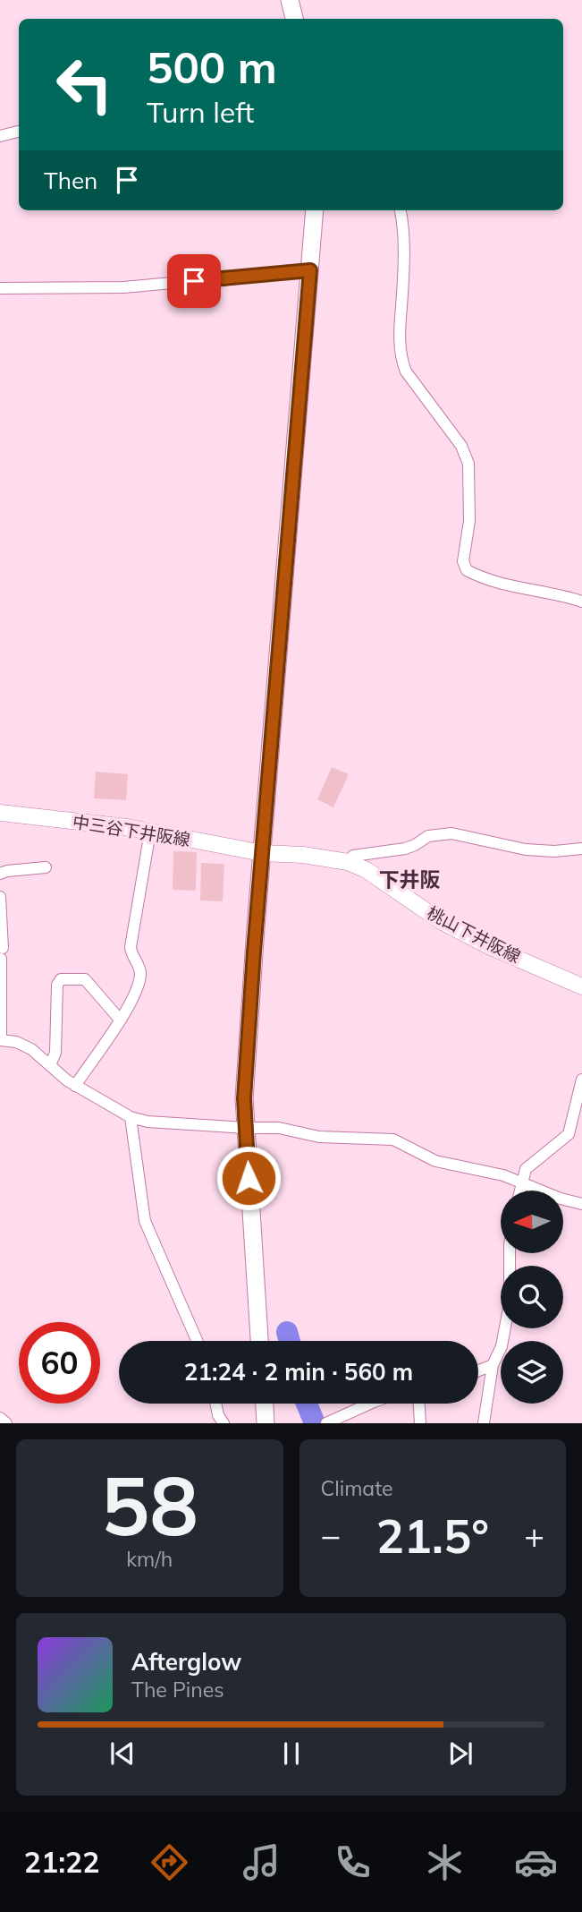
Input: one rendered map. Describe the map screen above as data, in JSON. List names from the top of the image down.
{
  "streets": {
    "main road": ["中三谷下井阪線", "桃山下井阪線"]
  },
  "crossings": [
    ["中三谷下井阪線", "桃山下井阪線"]
  ],
  "districts": ["下井阪"],
  "north": "left",
  "page": {
    "turn": ["500 m", "Turn left"],
    "then": "Then",
    "limit": "60",
    "trip": "21:24 · 2 min · 560 m",
    "tile": [
      ["58", "km/h"],
      "Climate"
    ],
    "heat": ["−", "21.5°", "+"],
    "song": ["Afterglow", "The Pines"],
    "tabs": "21:22"
  }
}
